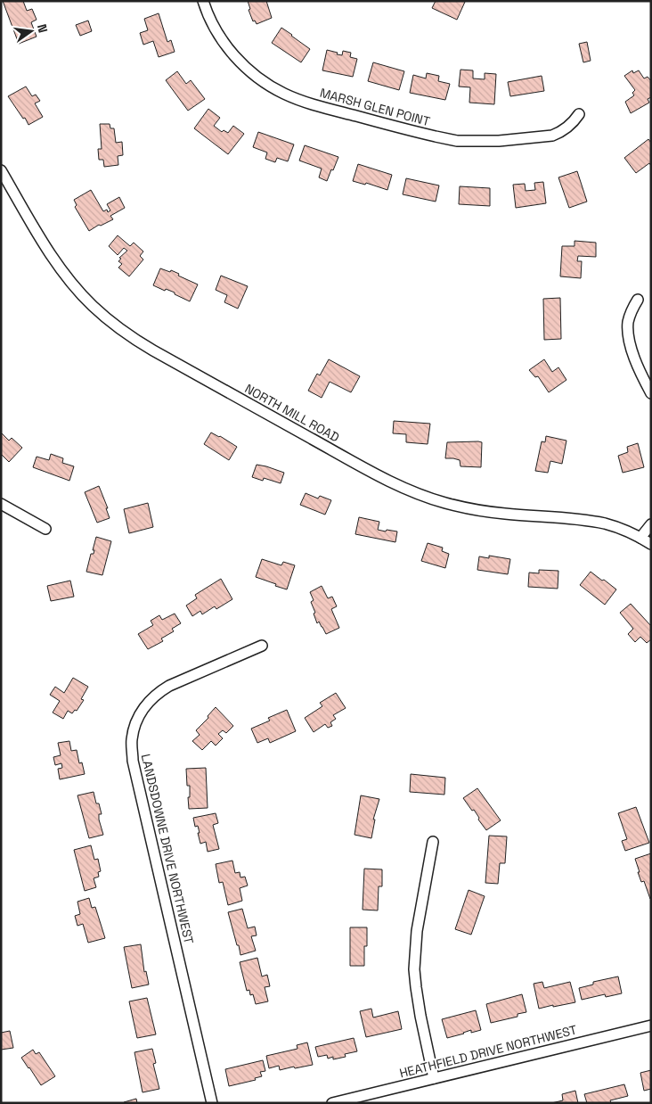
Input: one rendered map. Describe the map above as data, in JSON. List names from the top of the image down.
{
  "streets": {
    "street": [
      "MARSH GLEN POINT",
      "NORTH MILL ROAD",
      "LANDSDOWNE DRIVE NORTHWEST",
      "HEATHFIELD DRIVE NORTHWEST"
    ]
  },
  "north": "right"
}
